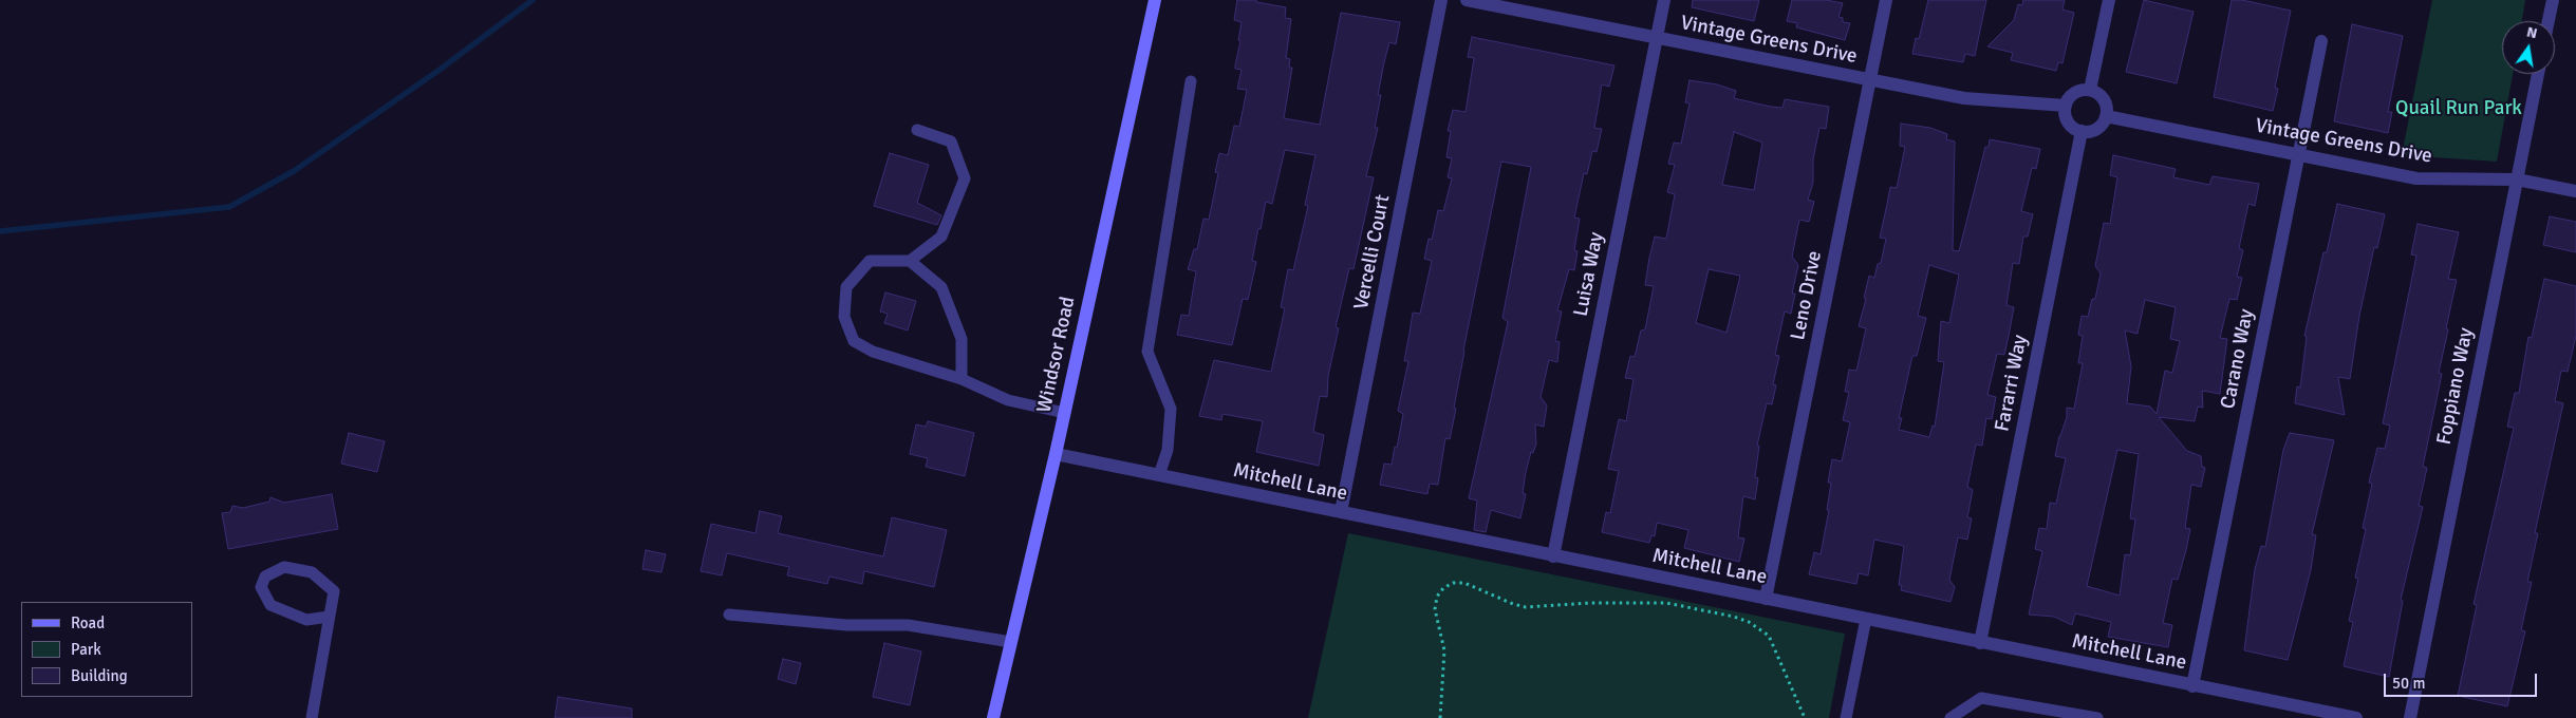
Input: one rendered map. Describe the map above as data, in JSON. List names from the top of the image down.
{
  "streets": {
    "main road": ["Windsor Road"],
    "street": [
      "Vintage Greens Drive",
      "Vercelli Court",
      "Luisa Way",
      "Leno Drive",
      "Carano Way",
      "Fararri Way",
      "Foppiano Way",
      "Mitchell Lane"
    ]
  },
  "crossings": [
    ["Vintage Greens Drive", "Luisa Way"],
    ["Vintage Greens Drive", "Leno Drive"],
    ["Vintage Greens Drive", "Carano Way"],
    ["Vintage Greens Drive", "Fararri Way"],
    ["Vintage Greens Drive", "Foppiano Way"],
    ["Vercelli Court", "Mitchell Lane"],
    ["Luisa Way", "Mitchell Lane"],
    ["Leno Drive", "Mitchell Lane"],
    ["Windsor Road", "Mitchell Lane"],
    ["Carano Way", "Mitchell Lane"],
    ["Fararri Way", "Mitchell Lane"]
  ],
  "parks": ["Quail Run Park"],
  "legend": ["Road", "Park", "Building"],
  "scale_bar": "50 m",
  "north": "top"
}
